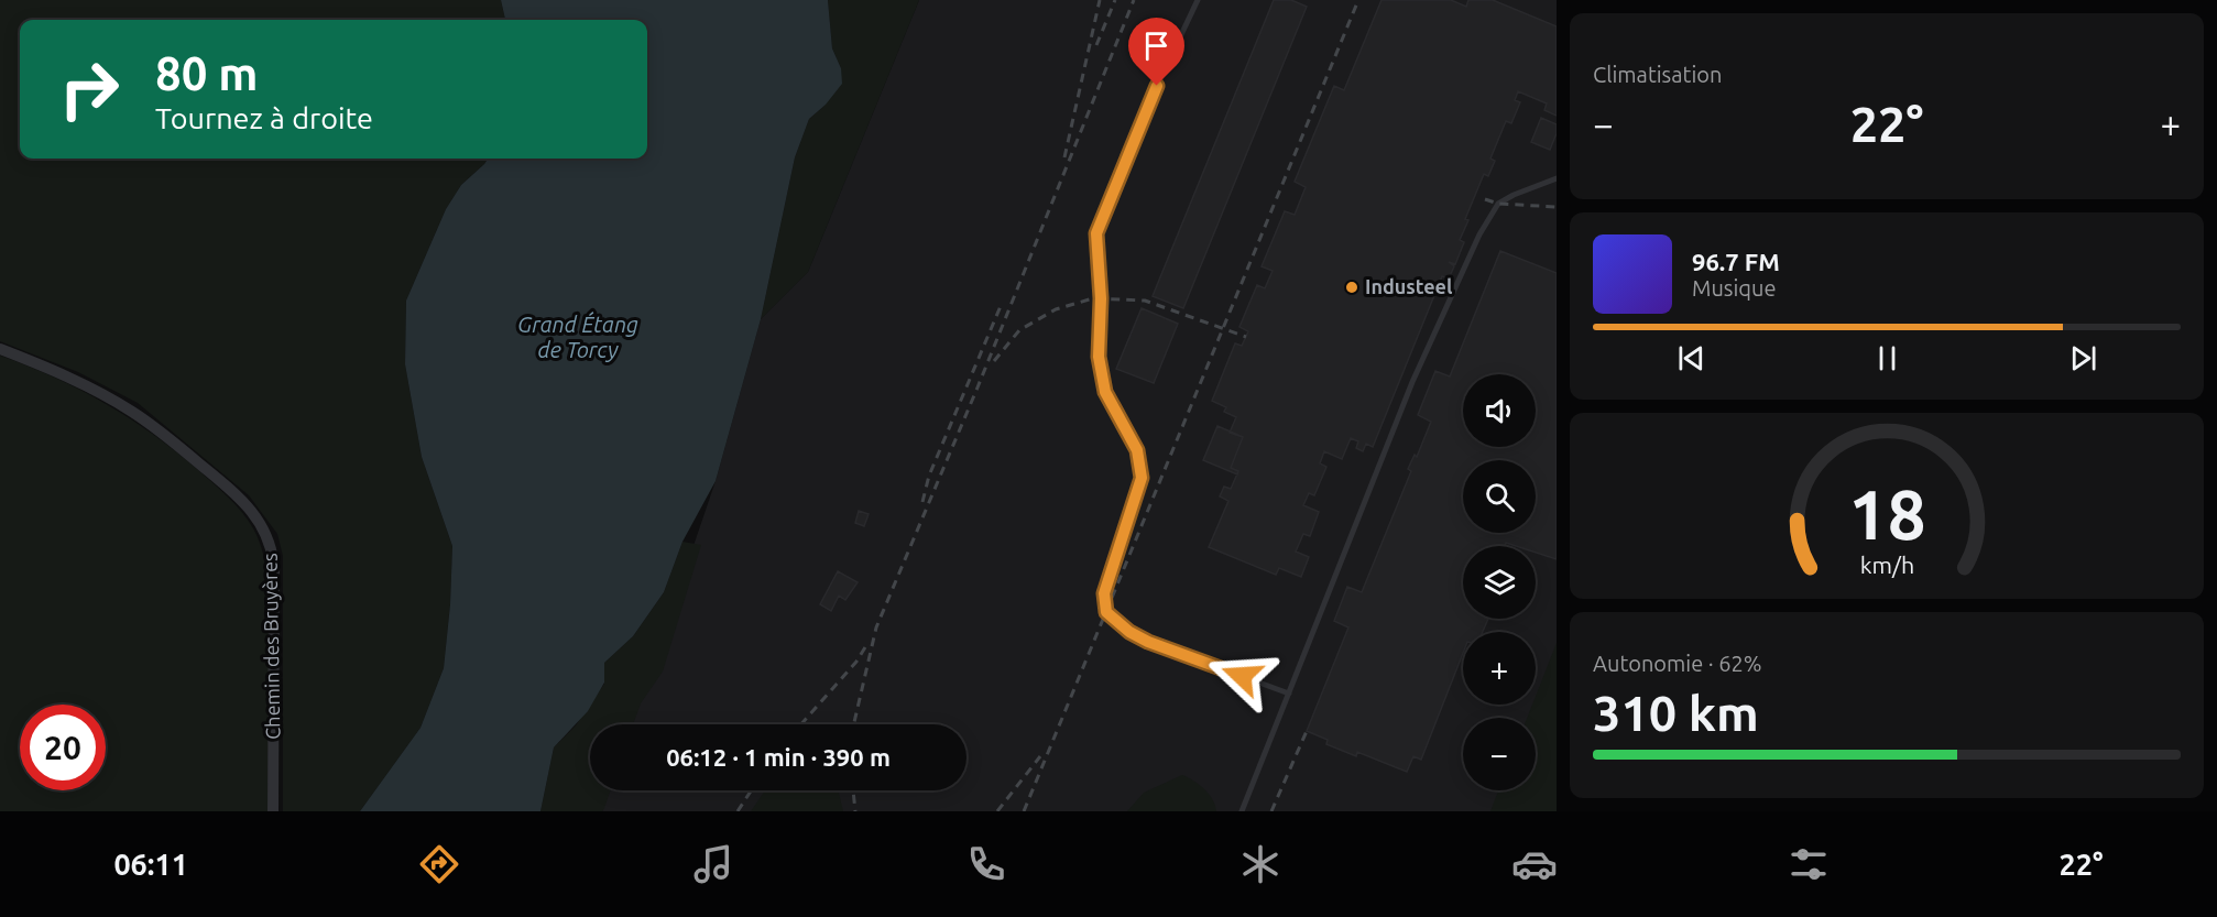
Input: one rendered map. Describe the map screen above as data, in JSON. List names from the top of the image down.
{
  "streets": {
    "street": ["Chemin des Bruyères"]
  },
  "water": ["Grand Étang de Torcy"],
  "places": ["Industeel"],
  "page": {
    "tile": [
      "Climatisation",
      ["Autonomie · 62%", "310 km"]
    ],
    "turn": ["80 m", "Tournez à droite"],
    "heat": ["−", "22°", "+"],
    "song": ["96.7 FM", "Musique"],
    "map_buttons": ["+", "−"],
    "limit": "20",
    "trip": "06:12 · 1 min · 390 m",
    "tabs": ["06:11", "22°"],
    "gauge": ["18", "km/h"]
  }
}
